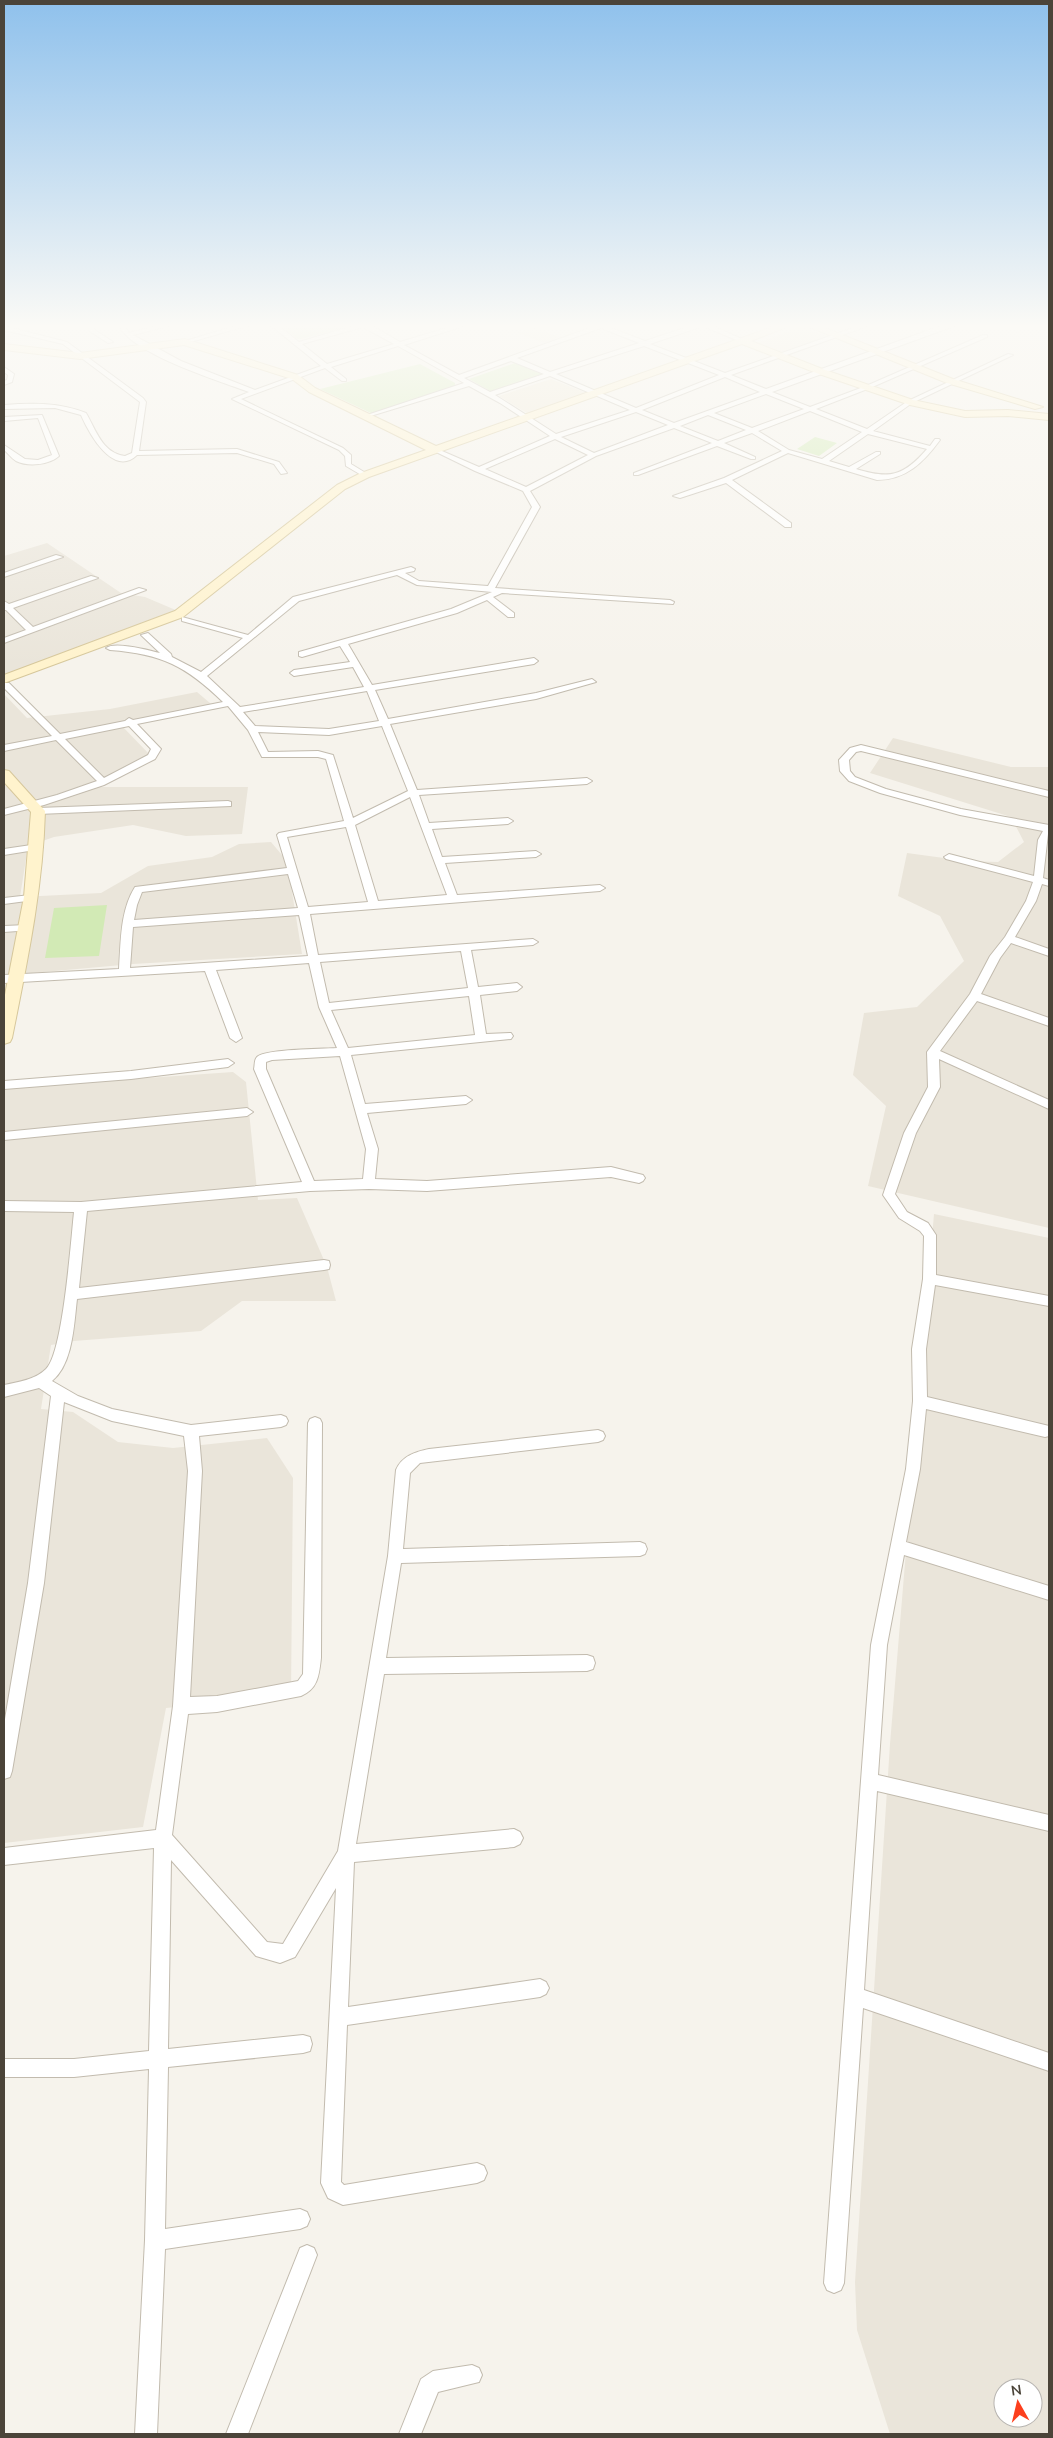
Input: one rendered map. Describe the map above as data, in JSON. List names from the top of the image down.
{
  "north": "top"
}
